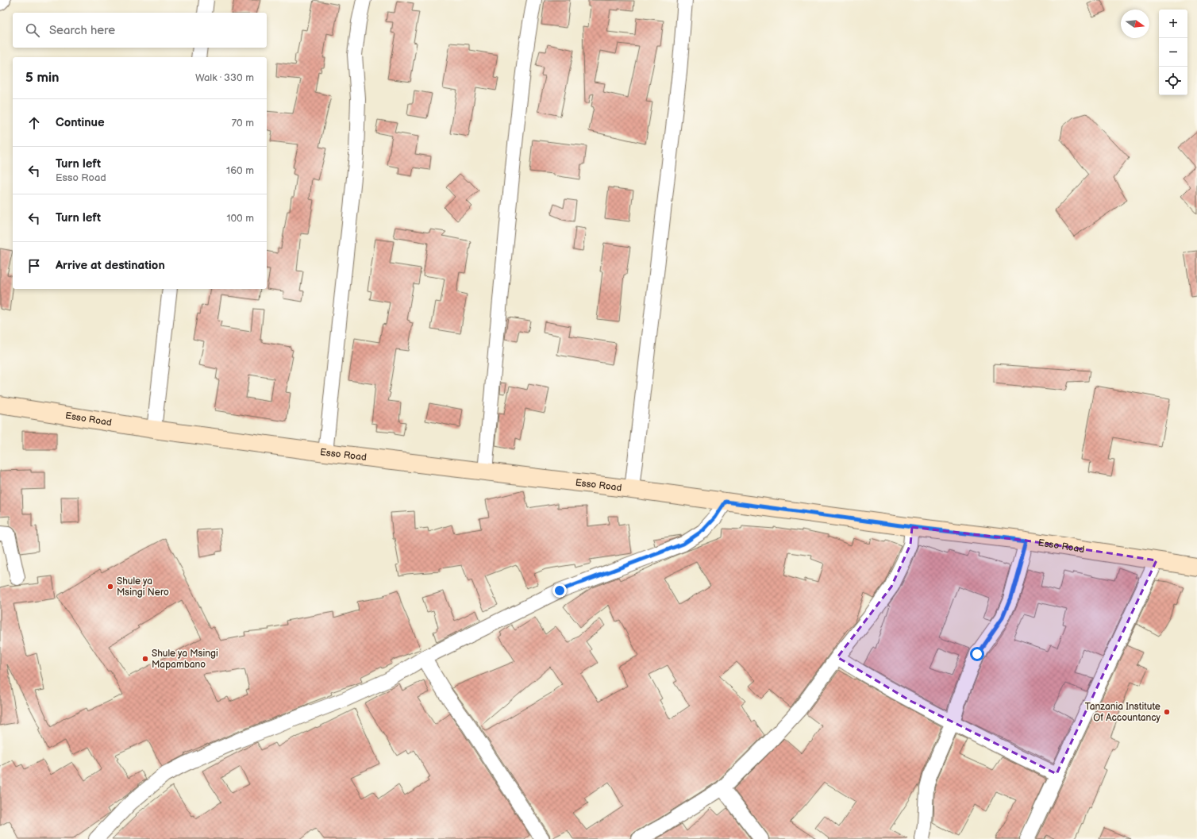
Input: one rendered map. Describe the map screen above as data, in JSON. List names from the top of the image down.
{
  "streets": {
    "street": ["Esso Road"]
  },
  "places": ["Shule ya Msingi Nero", "Shule ya Msingi Mapambano", "Tanzania Institute Of Accountancy"],
  "north": "right",
  "page": {
    "map_buttons": ["+", "−"],
    "search": "Search here",
    "heading": ["5 min", "Walk · 330 m"],
    "list": [
      ["Continue", "70 m"],
      ["Turn left", "Esso Road", "160 m"],
      ["Turn left", "100 m"],
      "Arrive at destination"
    ]
  }
}
